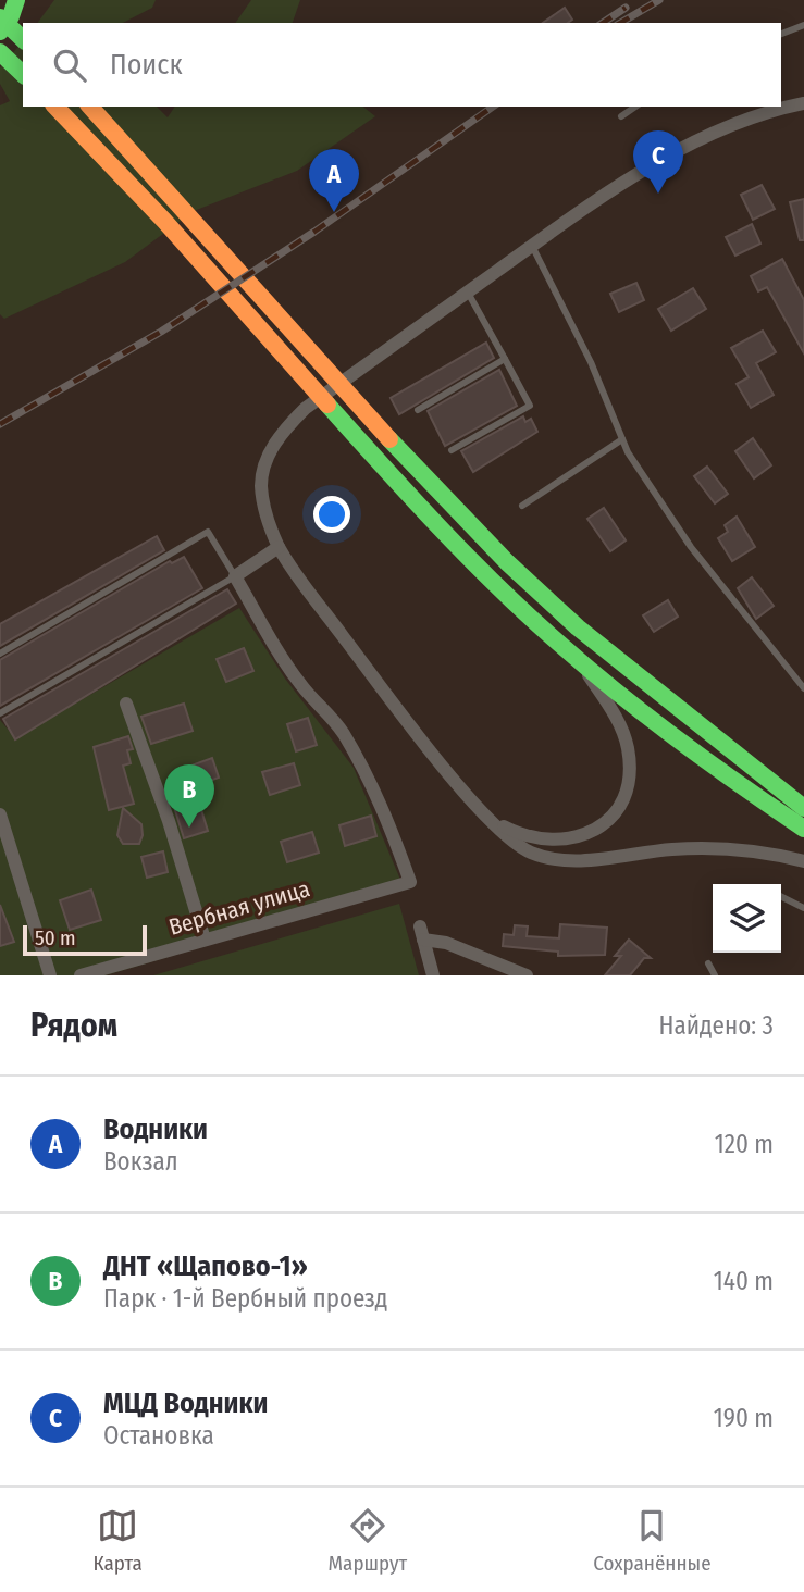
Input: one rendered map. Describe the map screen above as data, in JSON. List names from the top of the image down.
{
  "streets": {
    "street": ["Вербная улица"]
  },
  "scale_bar": "50 m",
  "page": {
    "search": "Поиск",
    "pins": ["C", "A", "B"],
    "scale": "50 m",
    "heading": ["Рядом", "Найдено: 3"],
    "list": [
      {
        "mark": "A",
        "name": "Водники",
        "note": "Вокзал",
        "value": "120 m"
      },
      {
        "mark": "B",
        "name": "ДНТ «Щапово-1»",
        "note": "Парк · 1-й Вербный проезд",
        "value": "140 m"
      },
      {
        "mark": "C",
        "name": "МЦД Водники",
        "note": "Остановка",
        "value": "190 m"
      }
    ],
    "nav": ["Карта", "Маршрут", "Сохранённые"]
  }
}
